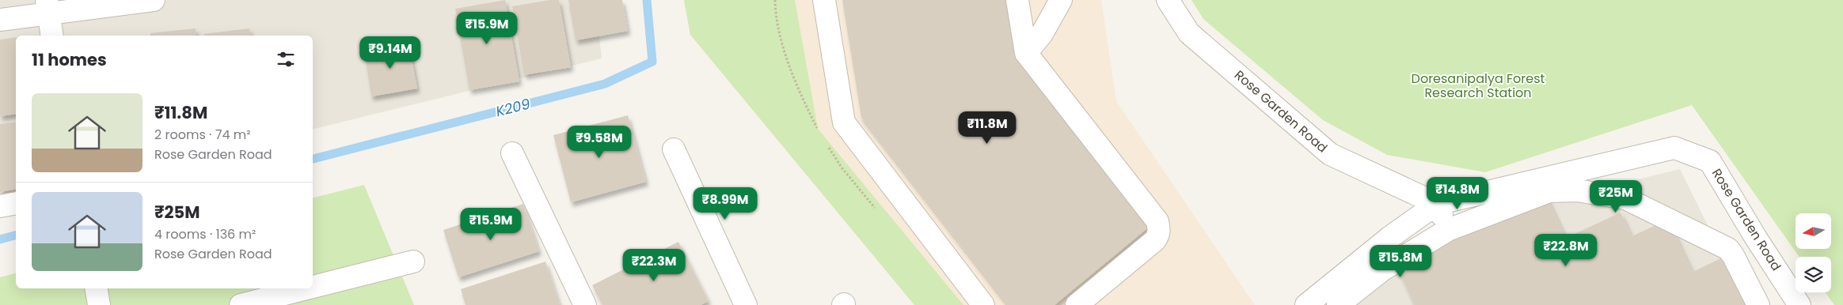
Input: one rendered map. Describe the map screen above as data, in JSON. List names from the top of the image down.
{
  "streets": {
    "street": ["Rose Garden Road"]
  },
  "water": ["K209"],
  "parks": ["Doresanipalya Forest Research Station"],
  "north": "left",
  "page": {
    "price": [
      "₹15.9M",
      "₹9.14M",
      "₹11.8M",
      "₹9.58M",
      "₹14.8M",
      "₹25M",
      "₹8.99M",
      "₹15.9M",
      "₹22.8M",
      "₹15.8M",
      "₹22.3M"
    ],
    "heading": "11 homes",
    "list": [
      {
        "name": "₹11.8M",
        "note": "2 rooms · 74 m² · Rose Garden Road"
      },
      {
        "name": "₹25M",
        "note": "4 rooms · 136 m² · Rose Garden Road"
      }
    ]
  }
}
